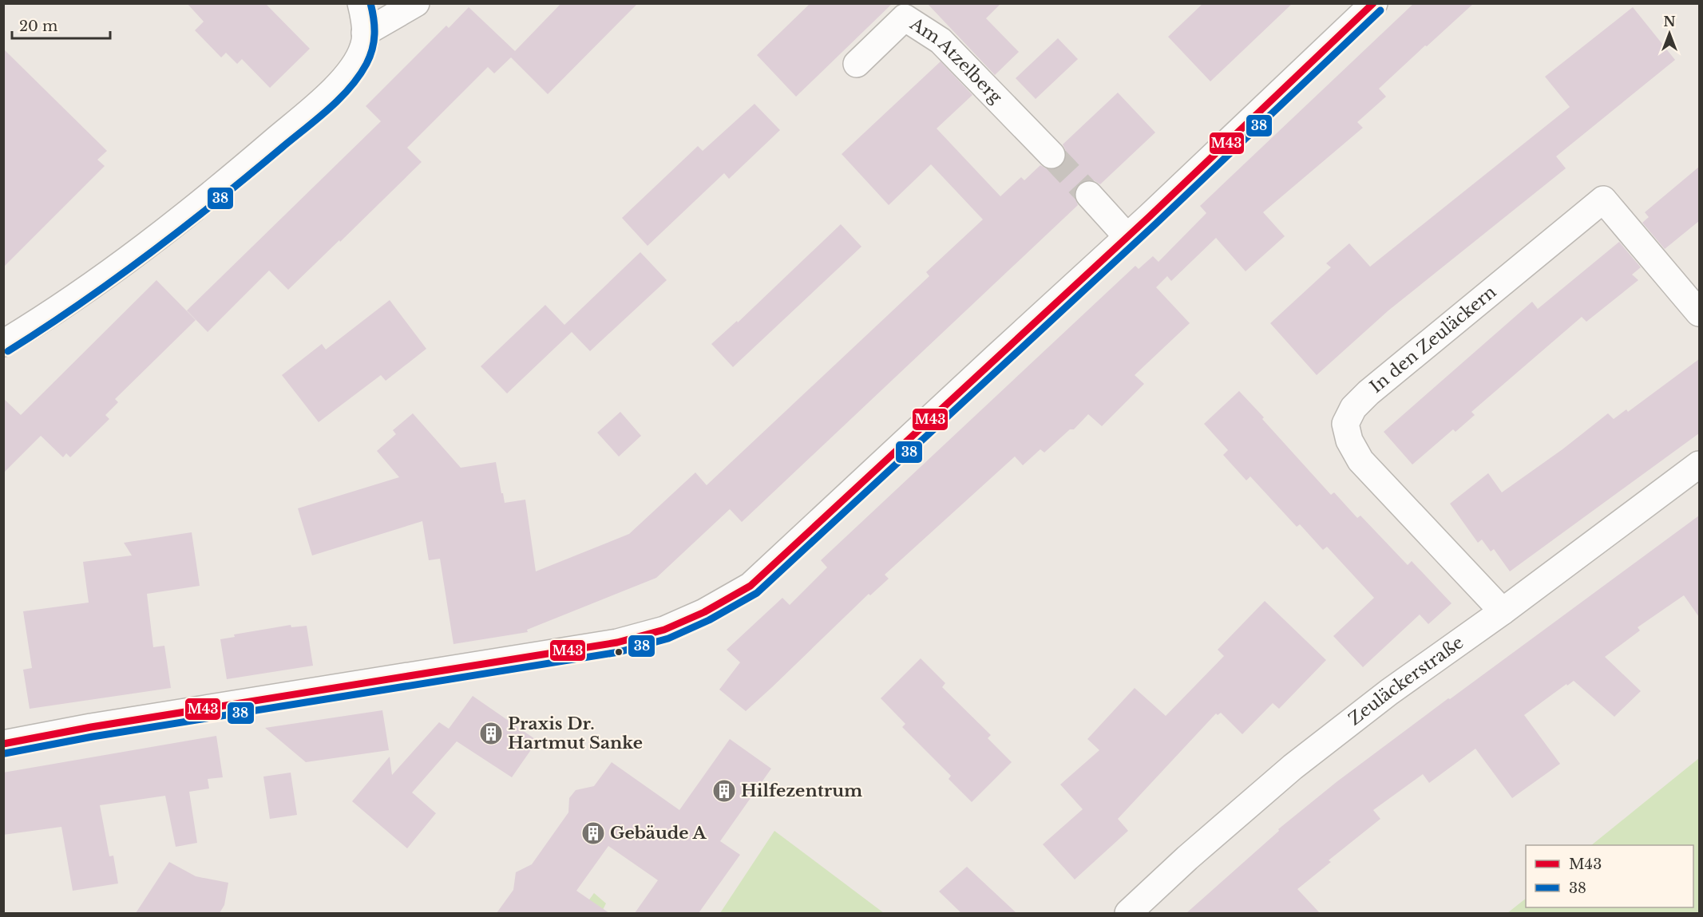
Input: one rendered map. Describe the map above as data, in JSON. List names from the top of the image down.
{
  "streets": {
    "street": ["Am Atzelberg", "In den Zeuläckern", "Zeuläckerstraße"]
  },
  "crossings": [
    ["In den Zeuläckern", "Zeuläckerstraße"]
  ],
  "places": {
    "building": ["Praxis Dr. Hartmut Sanke", "Hilfezentrum", "Gebäude A"]
  },
  "lines": ["transit line M43", "transit line 38"],
  "legend": ["M43", "38"],
  "scale_bar": "20 m",
  "north": "top"
}
